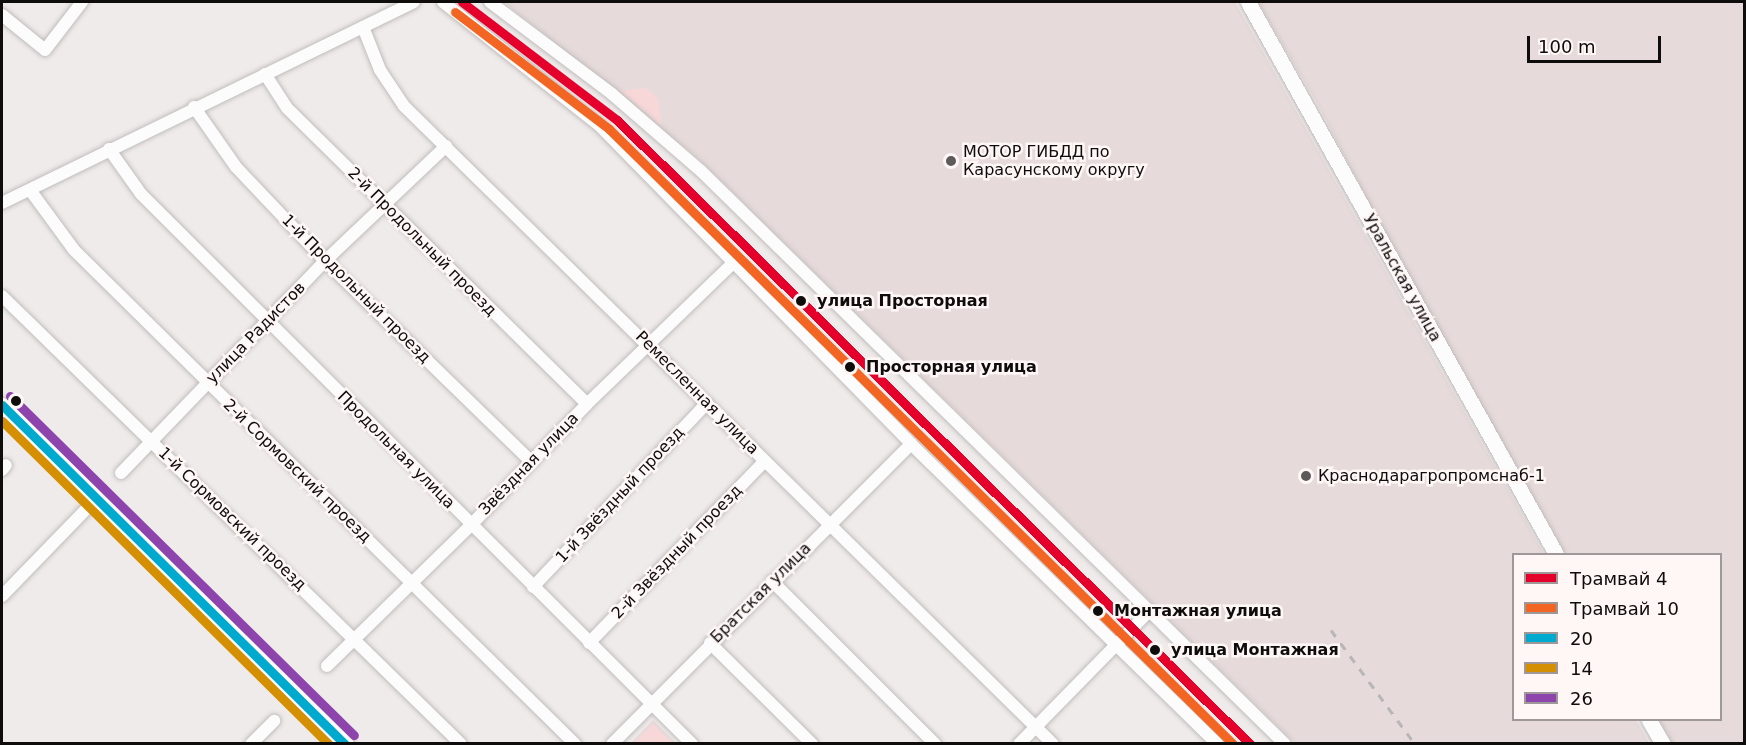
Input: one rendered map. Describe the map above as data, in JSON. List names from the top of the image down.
{
  "streets": {
    "main road": ["Уральская улица"],
    "street": [
      "2-й Продольный проезд",
      "1-й Продольный проезд",
      "улица Радистов",
      "Ремесленная улица",
      "Продольная улица",
      "Звёздная улица",
      "2-й Сормовский проезд",
      "1-й Звёздный проезд",
      "1-й Сормовский проезд",
      "2-й Звёздный проезд",
      "Братская улица"
    ]
  },
  "crossings": [
    ["2-й Продольный проезд", "улица Радистов"],
    ["2-й Продольный проезд", "Звёздная улица"],
    ["1-й Продольный проезд", "улица Радистов"],
    ["1-й Продольный проезд", "Звёздная улица"],
    ["улица Радистов", "Ремесленная улица"],
    ["улица Радистов", "Продольная улица"],
    ["улица Радистов", "2-й Сормовский проезд"],
    ["улица Радистов", "1-й Сормовский проезд"],
    ["Ремесленная улица", "Звёздная улица"],
    ["Ремесленная улица", "1-й Звёздный проезд"],
    ["Ремесленная улица", "2-й Звёздный проезд"],
    ["Ремесленная улица", "Братская улица"],
    ["Продольная улица", "Звёздная улица"],
    ["Продольная улица", "1-й Звёздный проезд"],
    ["Продольная улица", "2-й Звёздный проезд"],
    ["Продольная улица", "Братская улица"],
    ["Звёздная улица", "2-й Сормовский проезд"],
    ["Звёздная улица", "1-й Сормовский проезд"]
  ],
  "places": [
    "МОТОР ГИБДД по Карасунскому округу",
    "улица Просторная",
    "Просторная улица",
    "Краснодарагропромснаб-1",
    "Монтажная улица",
    "улица Монтажная"
  ],
  "lines": [
    "tram line 4",
    "tram line 10",
    "transit line 26",
    "transit line 20",
    "transit line 14"
  ],
  "legend": [
    "Трамвай 4",
    "Трамвай 10",
    "20",
    "14",
    "26"
  ],
  "scale_bar": "100 m"
}
